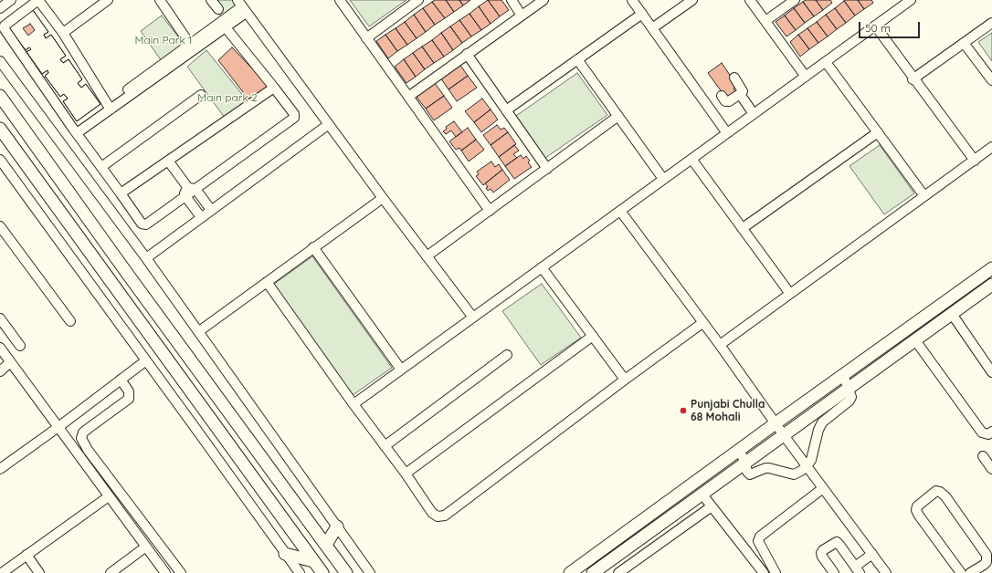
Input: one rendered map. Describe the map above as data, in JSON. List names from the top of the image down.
{
  "parks": ["Main Park 1", "Main park 2"],
  "places": ["Punjabi Chulla 68 Mohali"],
  "scale_bar": "50 m"
}
